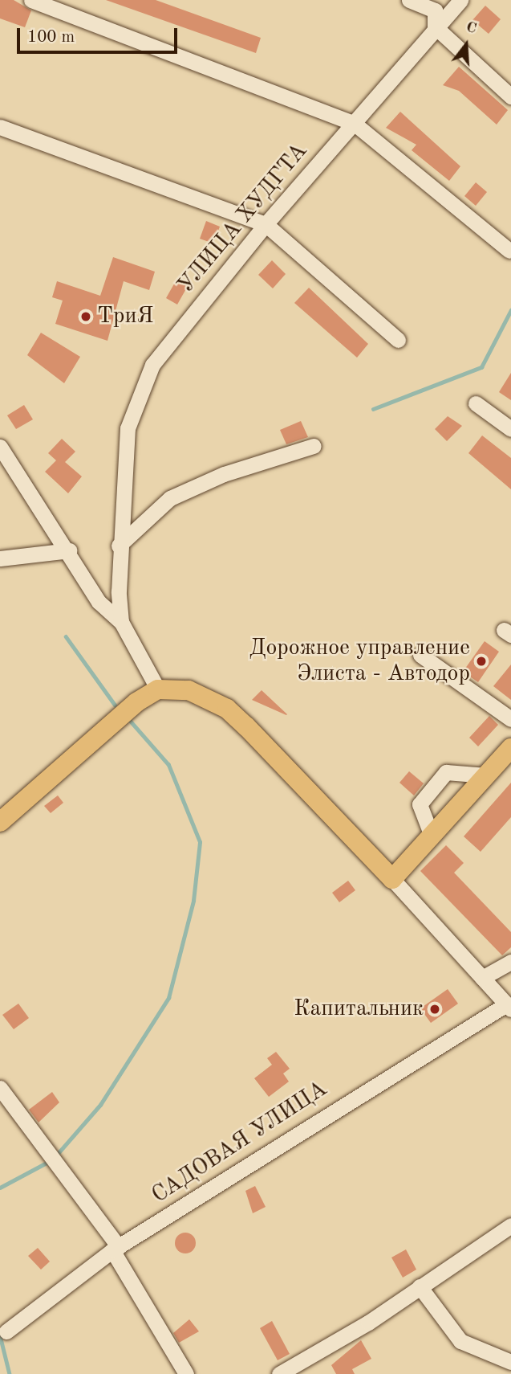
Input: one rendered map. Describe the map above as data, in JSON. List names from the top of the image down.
{
  "streets": {
    "street": ["УЛИЦА ХУДГТА", "САДОВАЯ УЛИЦА"]
  },
  "places": ["ТриЯ", "Дорожное управление Элиста - Автодор", "Капитальник"],
  "scale_bar": "100 m",
  "north": "top"
}
